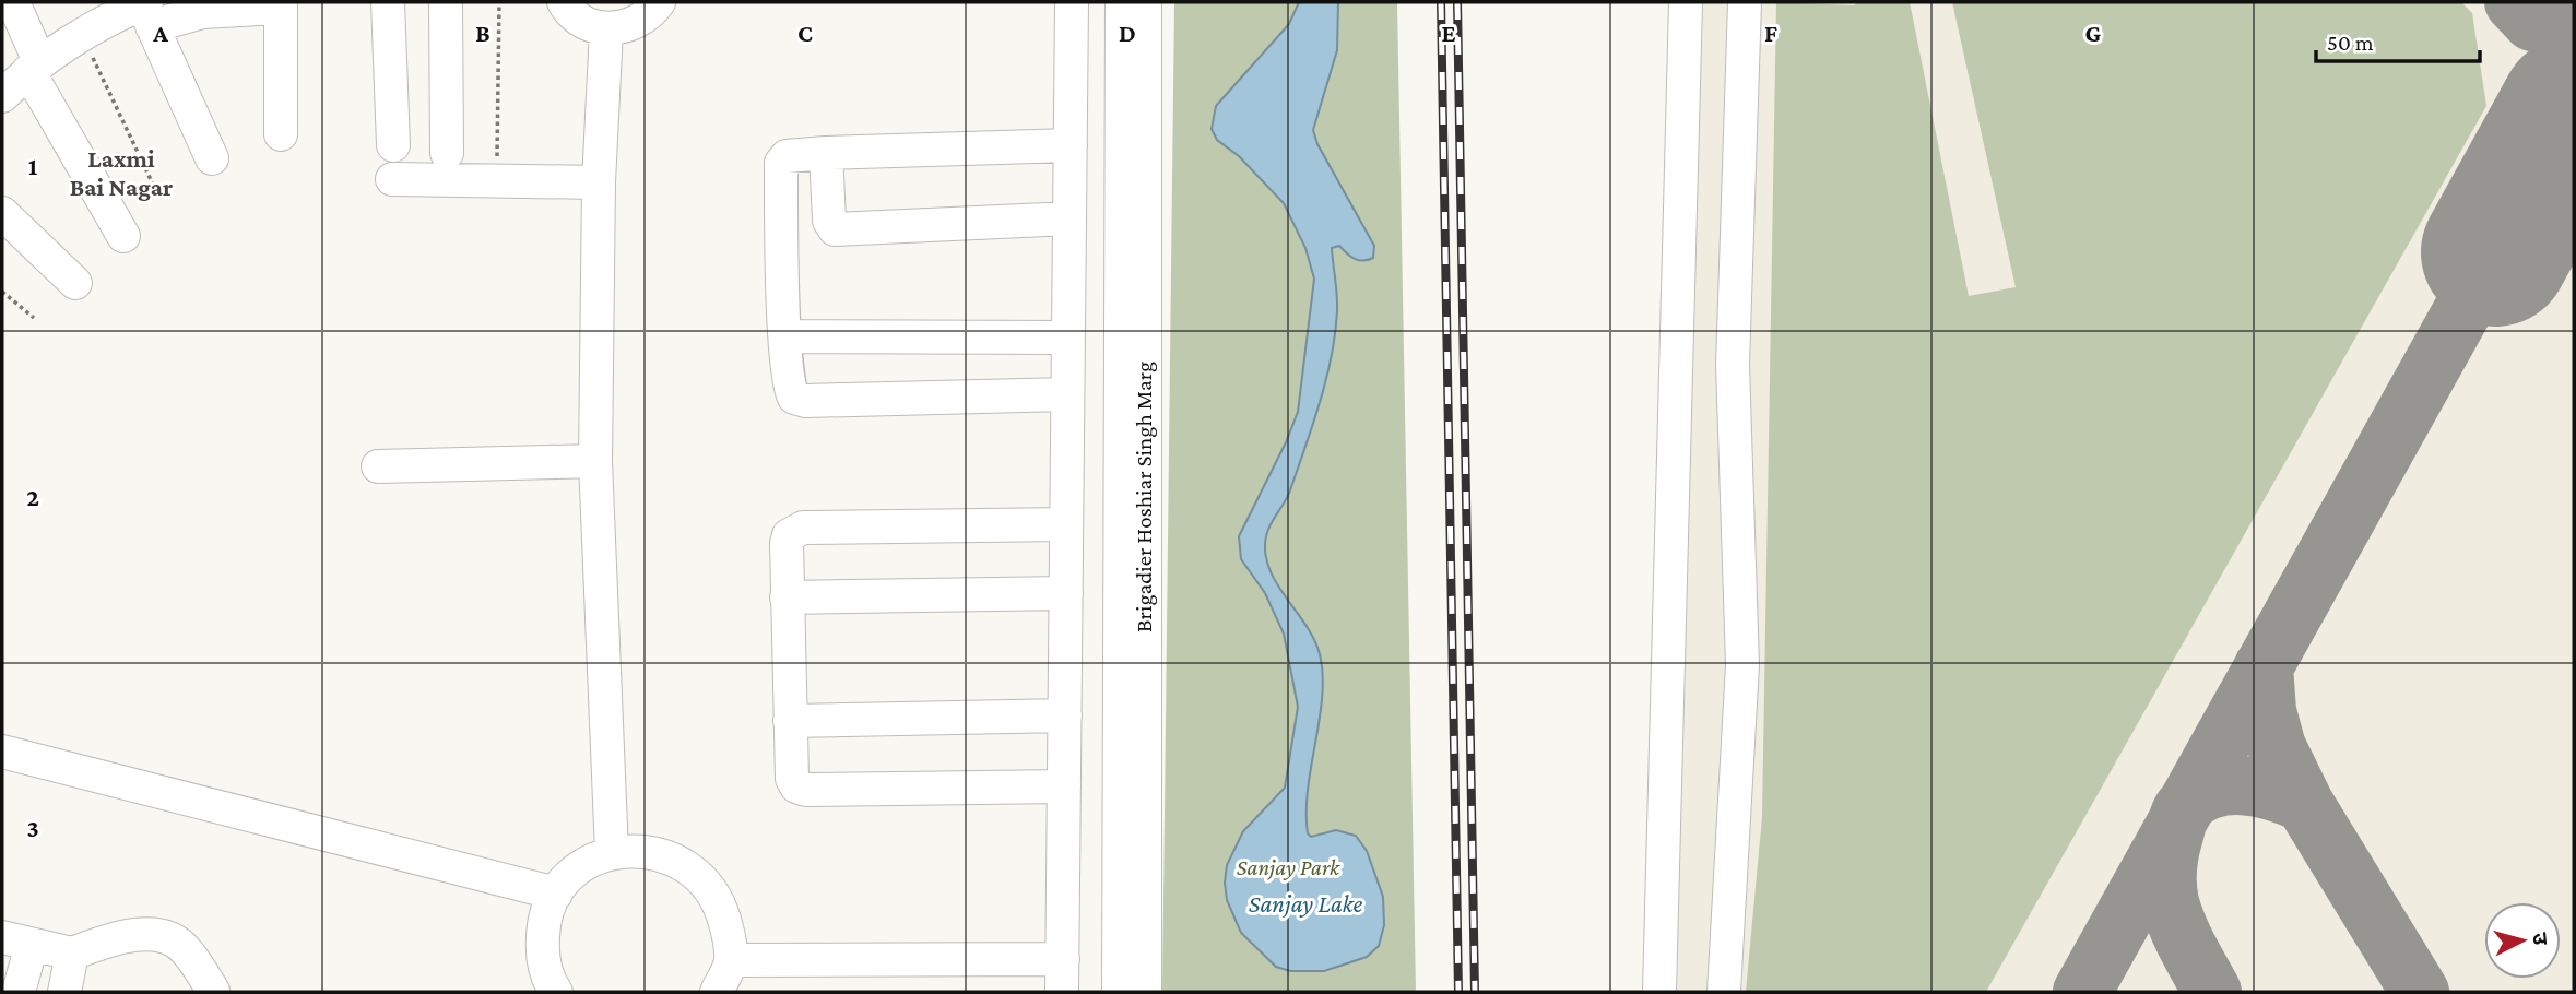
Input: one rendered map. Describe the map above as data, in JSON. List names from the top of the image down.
{
  "streets": {
    "street": ["Brigadier Hoshiar Singh Marg"]
  },
  "districts": ["Laxmi Bai Nagar"],
  "water": ["Sanjay Lake"],
  "parks": ["Sanjay Park"],
  "scale_bar": "50 m",
  "north": "right",
  "grid": {
    "columns": [
      "A",
      "B",
      "C",
      "D",
      "E",
      "F",
      "G"
    ],
    "rows": ["1", "2", "3"]
  }
}
